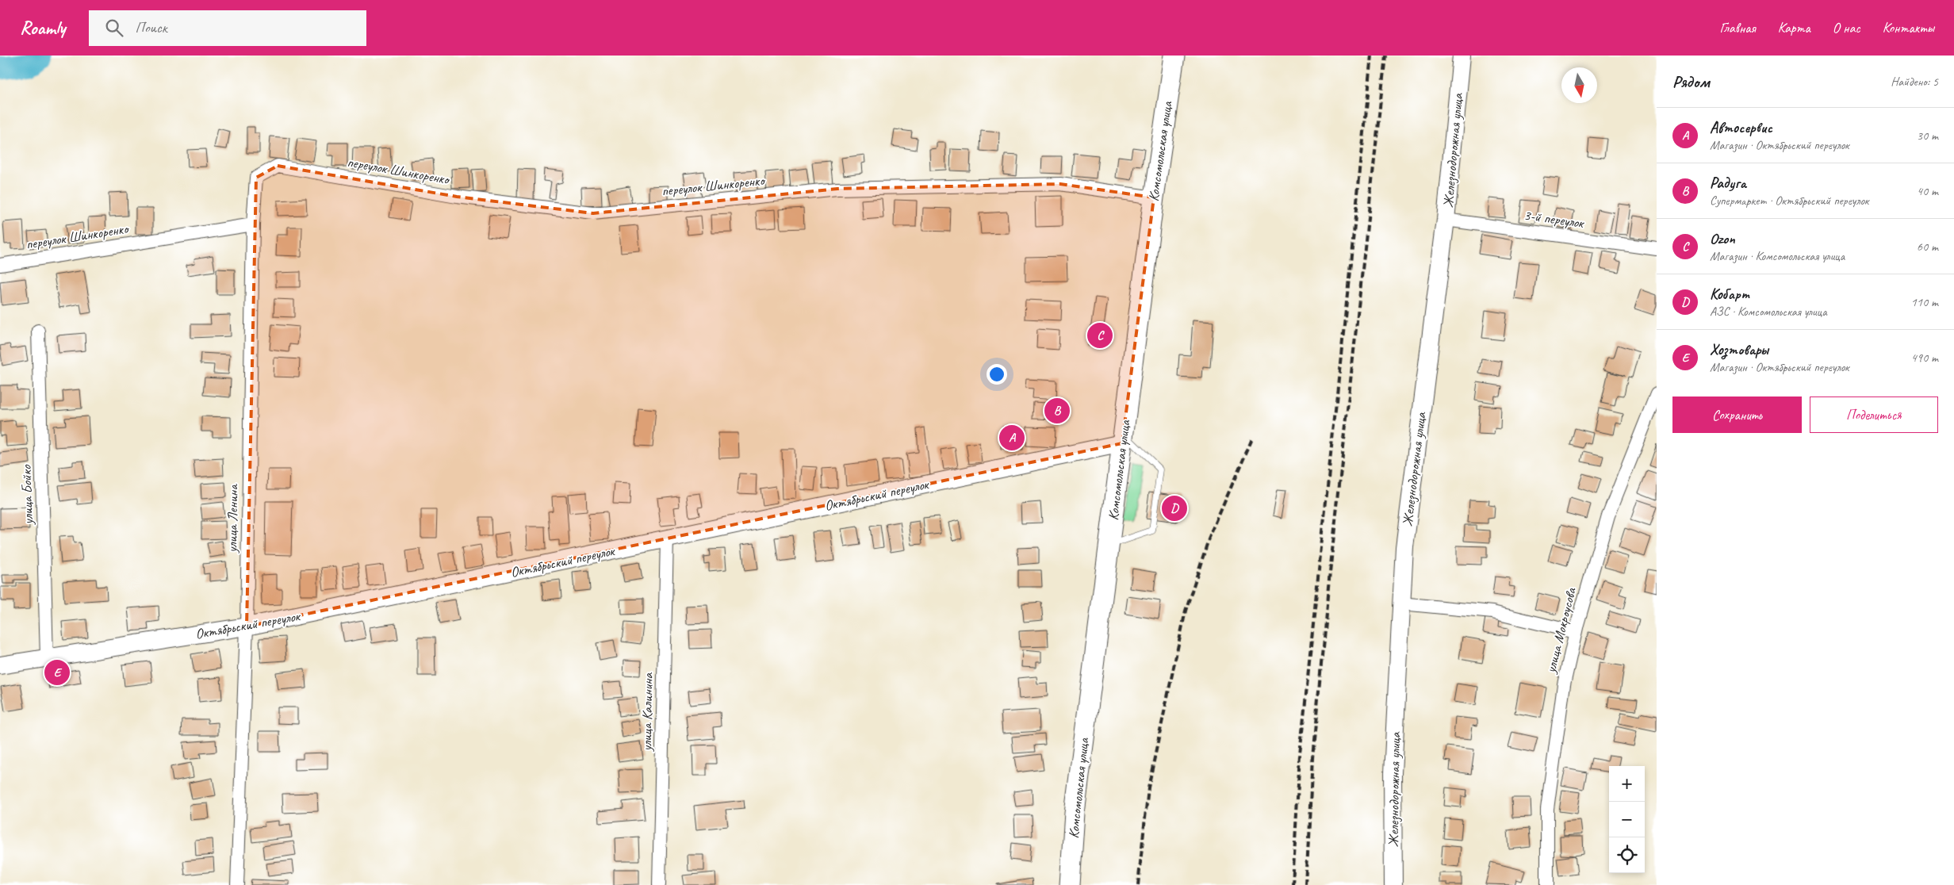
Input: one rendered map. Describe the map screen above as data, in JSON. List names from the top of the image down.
{
  "streets": {
    "main road": ["Комсомольская улица"],
    "street": [
      "Железнодорожная улица",
      "переулок Шинкоренко",
      "3-й переулок",
      "улица Бойко",
      "Октябрьский переулок",
      "улица Ленина",
      "улица Мокроусова",
      "улица Калинина"
    ]
  },
  "crossings": [
    ["Железнодорожная улица", "3-й переулок"],
    ["Комсомольская улица", "переулок Шинкоренко"],
    ["Комсомольская улица", "Октябрьский переулок"],
    ["переулок Шинкоренко", "улица Ленина"],
    ["улица Бойко", "Октябрьский переулок"],
    ["Октябрьский переулок", "улица Ленина"],
    ["Октябрьский переулок", "улица Калинина"]
  ],
  "north": "bottom",
  "page": {
    "header": "Roamly",
    "search": "Поиск",
    "nav": [
      "Главная",
      "Карта",
      "О нас",
      "Контакты"
    ],
    "heading": ["Рядом", "Найдено: 5"],
    "list": [
      {
        "mark": "A",
        "name": "Автосервис",
        "note": "Магазин · Октябрьский переулок",
        "value": "30 m"
      },
      {
        "mark": "B",
        "name": "Радуга",
        "note": "Супермаркет · Октябрьский переулок",
        "value": "40 m"
      },
      {
        "mark": "C",
        "name": "Ozon",
        "note": "Магазин · Комсомольская улица",
        "value": "60 m"
      },
      {
        "mark": "D",
        "name": "Кобарт",
        "note": "АЗС · Комсомольская улица",
        "value": "110 m"
      },
      {
        "mark": "E",
        "name": "Хозтовары",
        "note": "Магазин · Октябрьский переулок",
        "value": "490 m"
      }
    ],
    "pins": [
      "C",
      "B",
      "A",
      "D",
      "E"
    ],
    "buttons": ["Сохранить", "Поделиться"],
    "map_buttons": ["+", "−"]
  }
}
